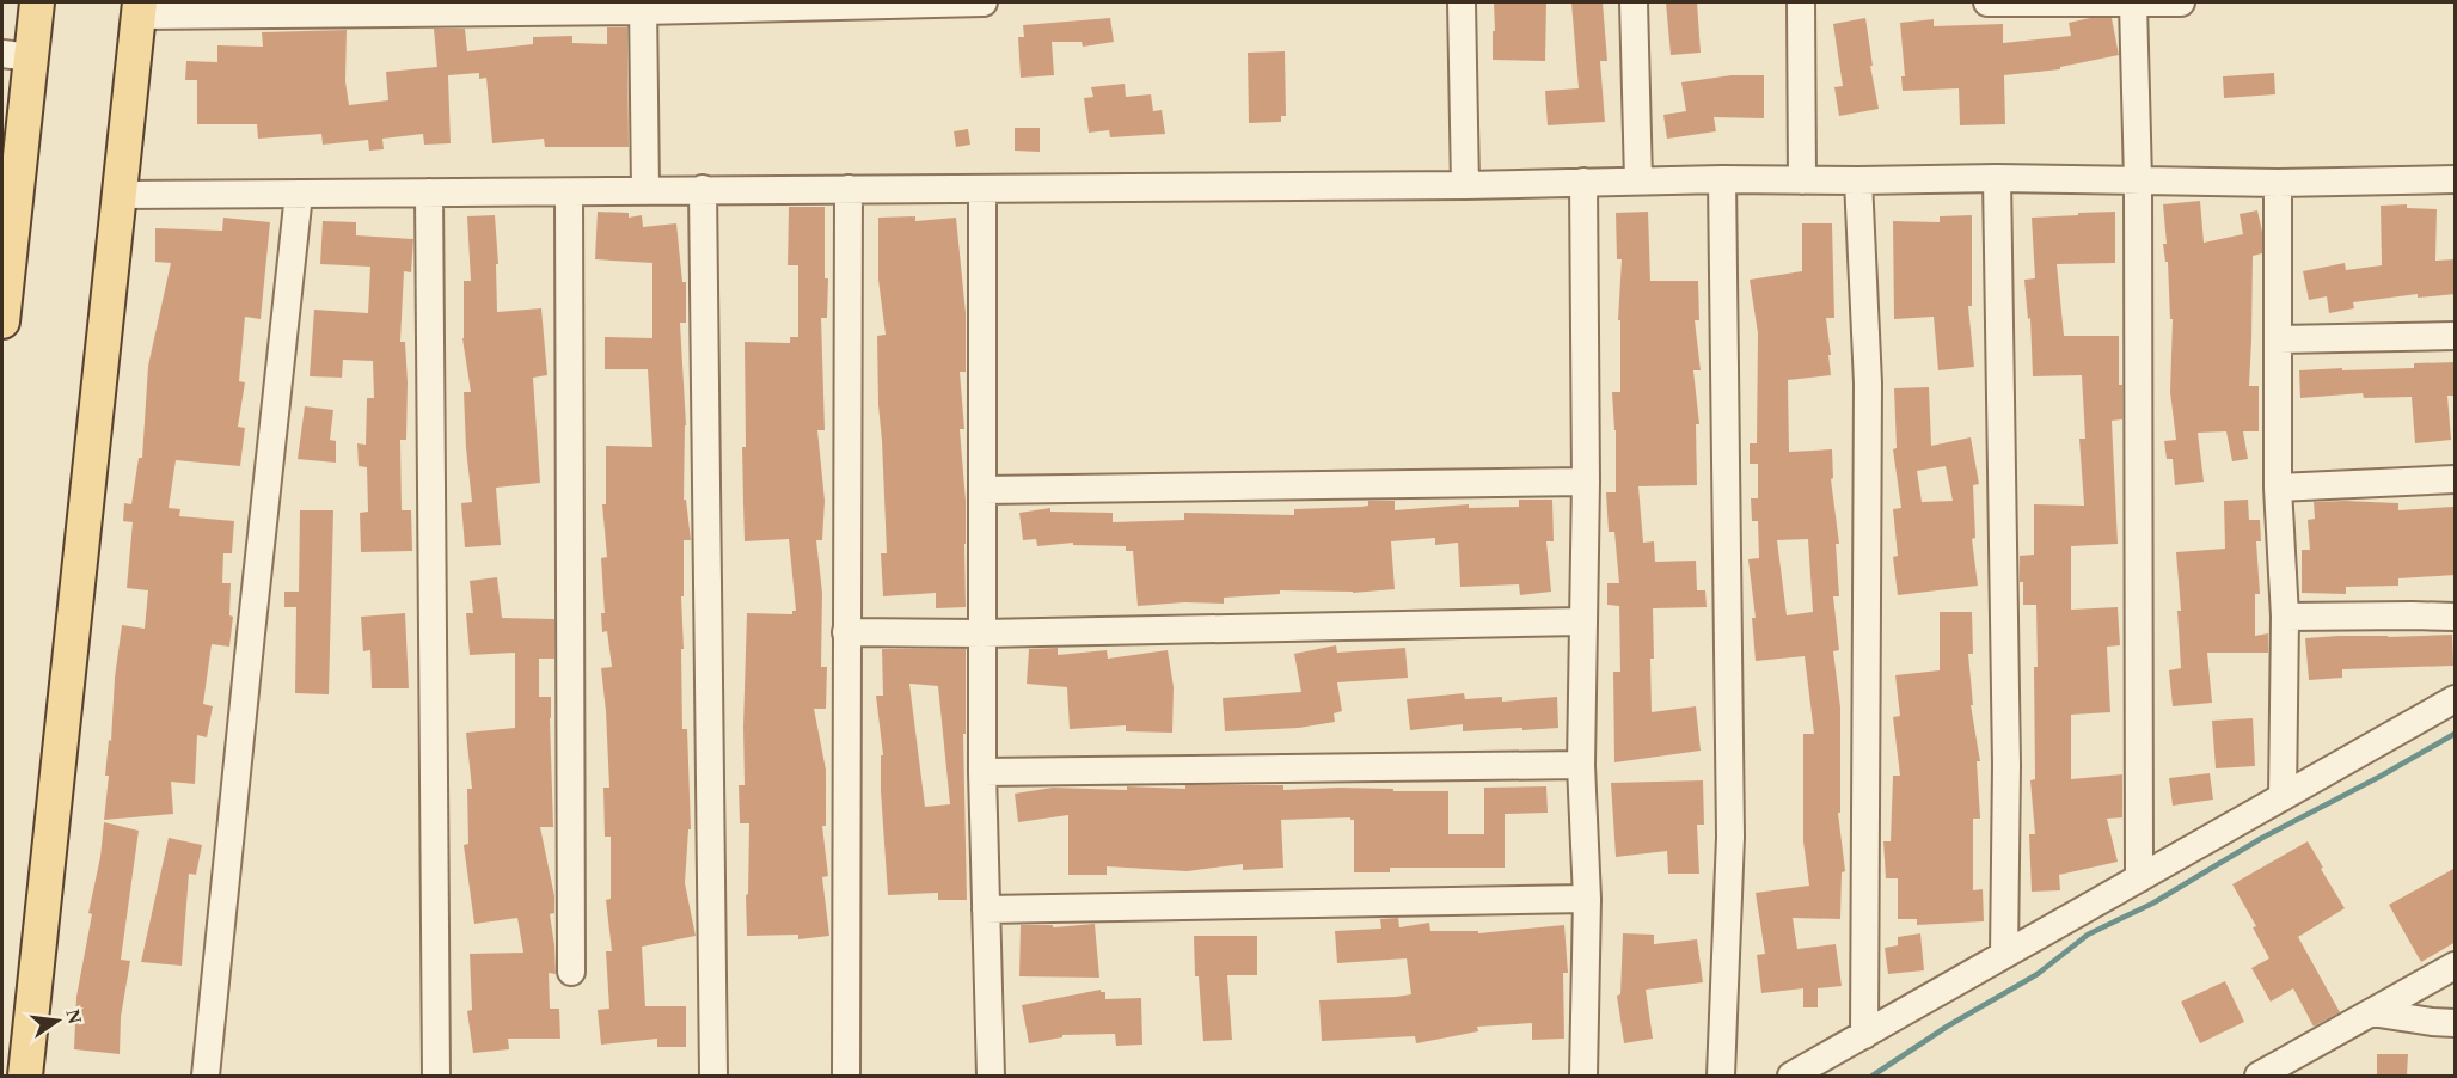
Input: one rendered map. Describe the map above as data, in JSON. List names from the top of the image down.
{
  "north": "right"
}
